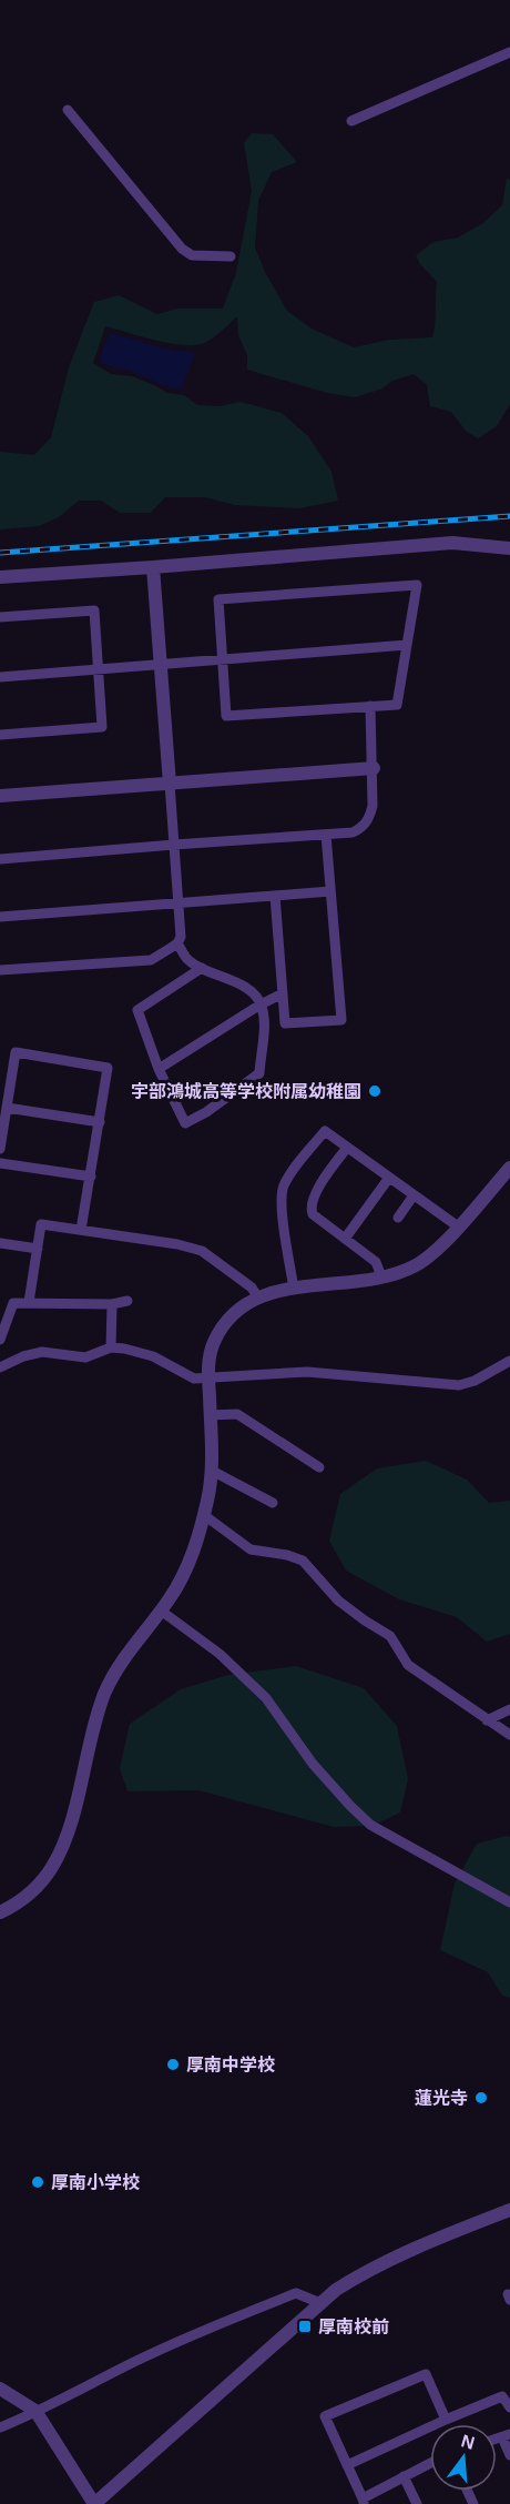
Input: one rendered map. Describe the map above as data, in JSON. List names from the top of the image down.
{
  "places": {
    "other": [
      "宇部鴻城高等学校附属幼稚園",
      "厚南中学校",
      "蓮光寺",
      "厚南小学校"
    ],
    "transit": ["厚南校前"]
  },
  "north": "top"
}
